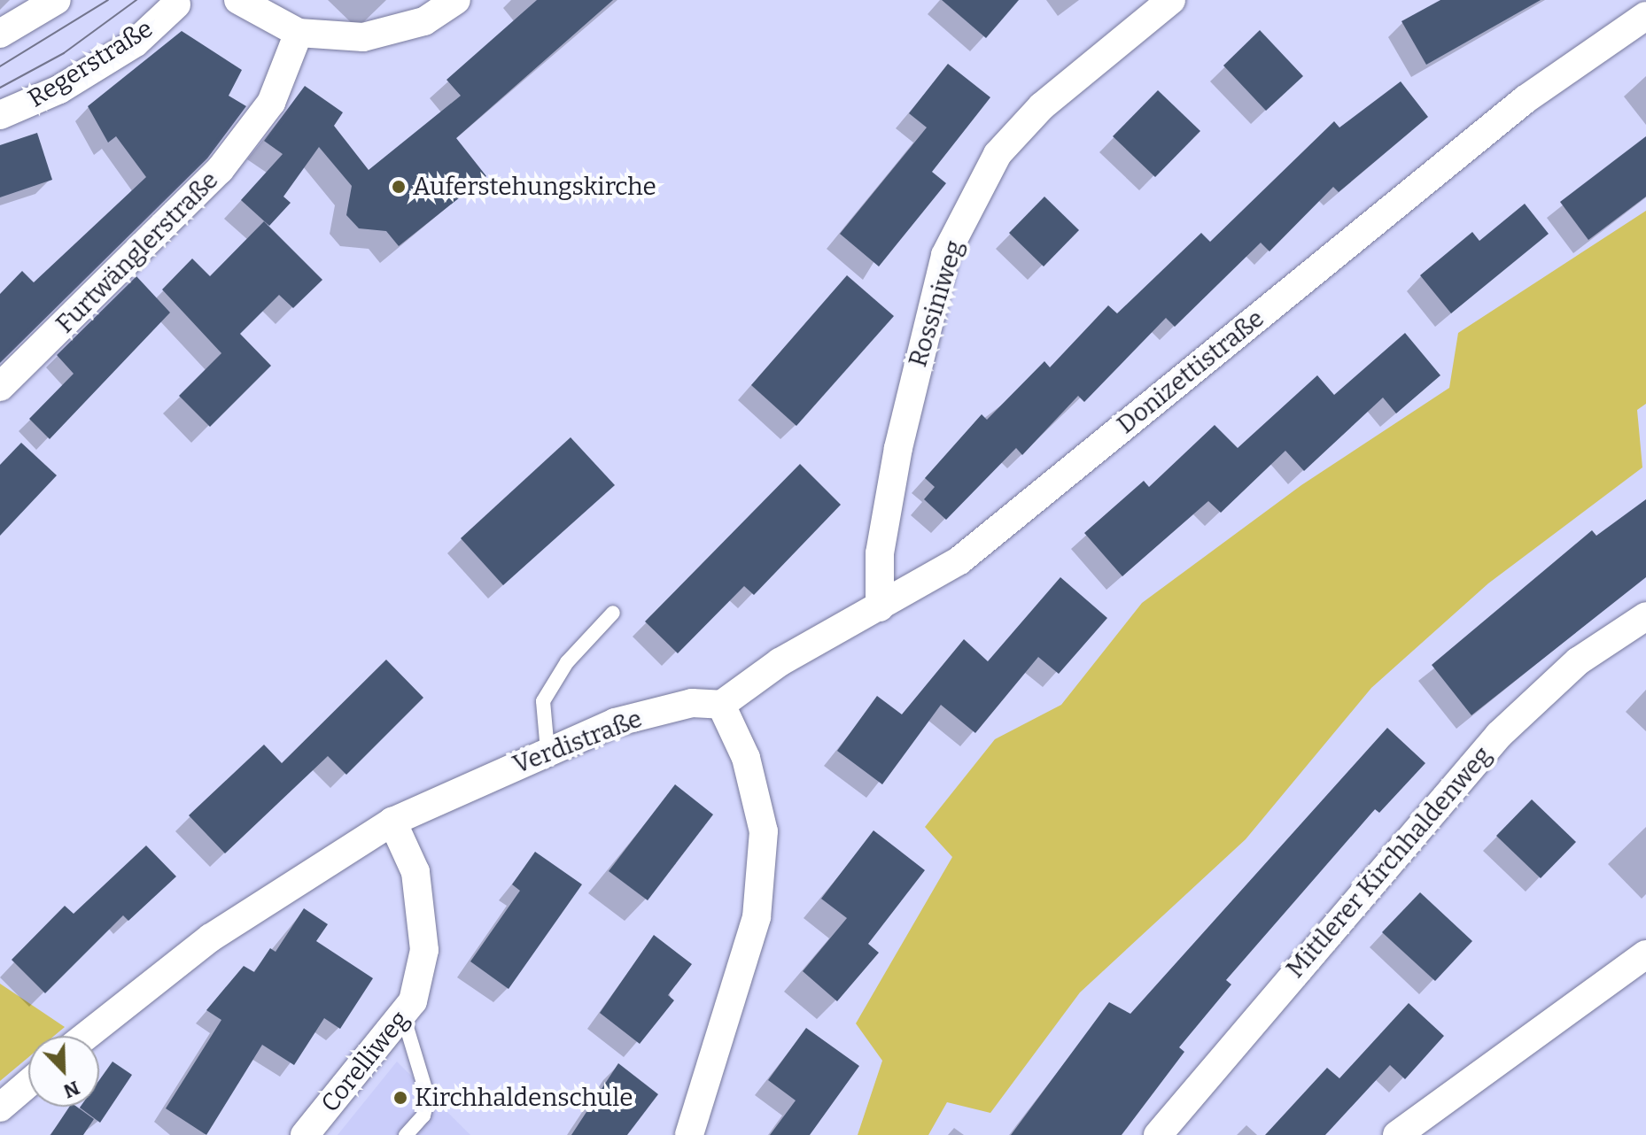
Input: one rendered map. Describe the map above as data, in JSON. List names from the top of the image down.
{
  "streets": {
    "street": [
      "Regerstraße",
      "Furtwänglerstraße",
      "Rossiniweg",
      "Donizettistraße",
      "Verdistraße",
      "Mittlerer Kirchhaldenweg",
      "Corelliweg"
    ]
  },
  "crossings": [
    ["Rossiniweg", "Donizettistraße"],
    ["Donizettistraße", "Verdistraße"],
    ["Verdistraße", "Corelliweg"]
  ],
  "places": ["Auferstehungskirche", "Kirchhaldenschule"],
  "north": "bottom right"
}
